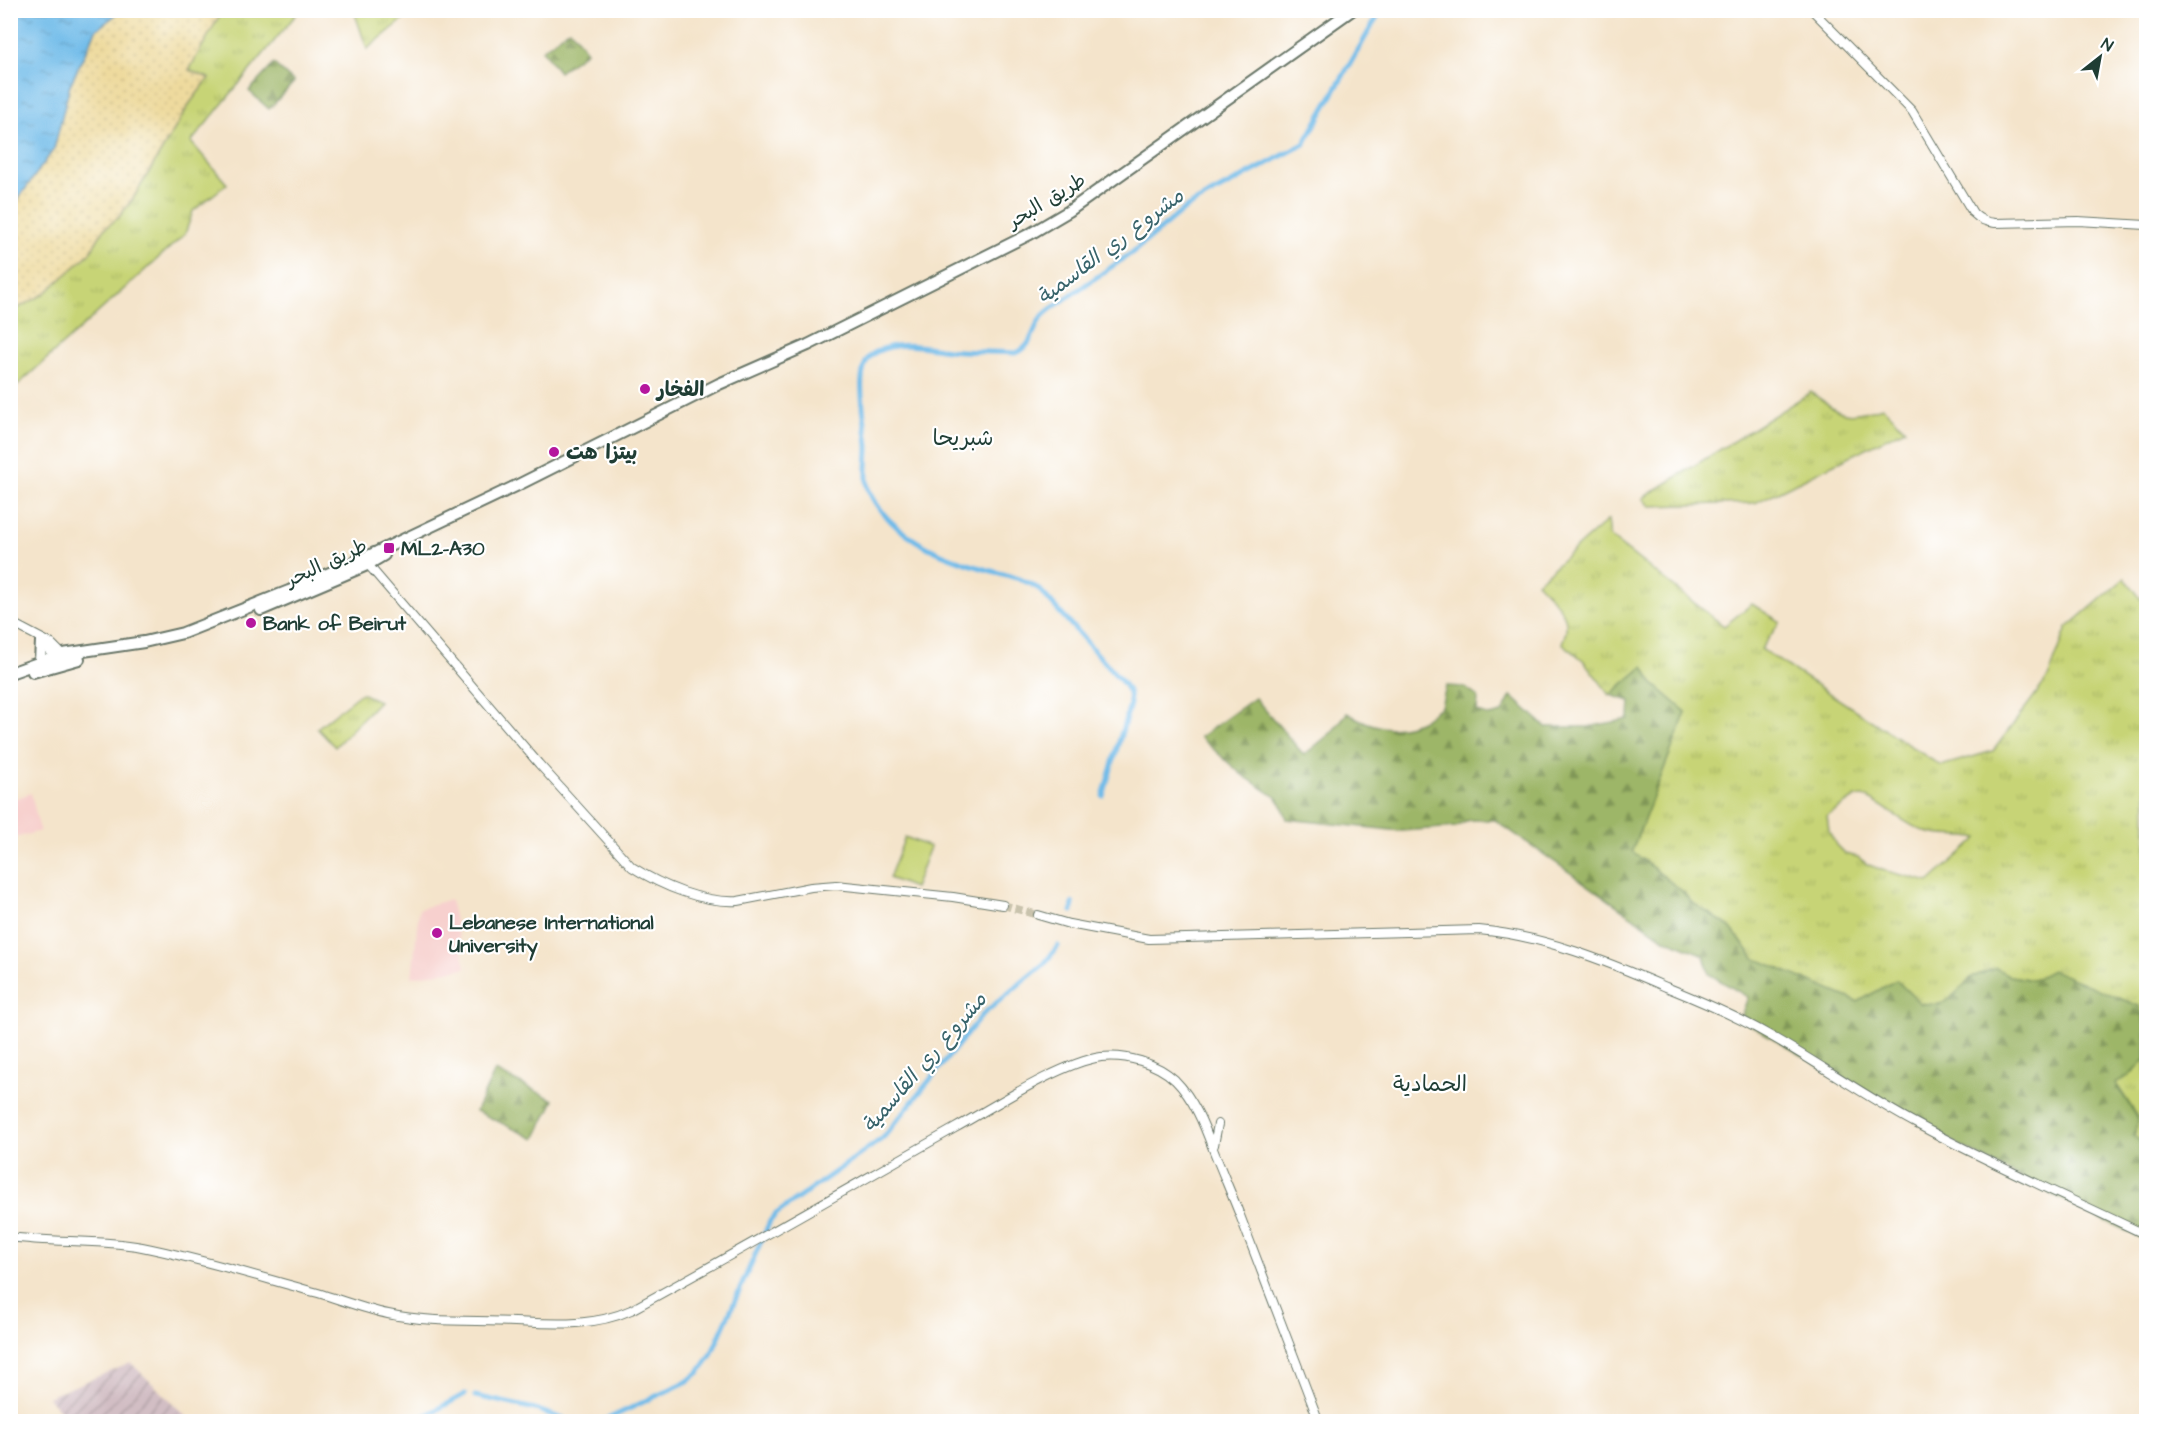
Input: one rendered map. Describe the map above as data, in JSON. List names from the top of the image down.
{
  "streets": {
    "highway": ["طريق البحر"]
  },
  "districts": ["شبريحا", "الحمادية"],
  "water": ["مشروع ري القاسمية"],
  "places": {
    "other": [
      "الفخار",
      "بيتزا هت",
      "Bank of Beirut",
      "Lebanese International University"
    ],
    "transit": ["ML2-A30"]
  },
  "north": "top right"
}
